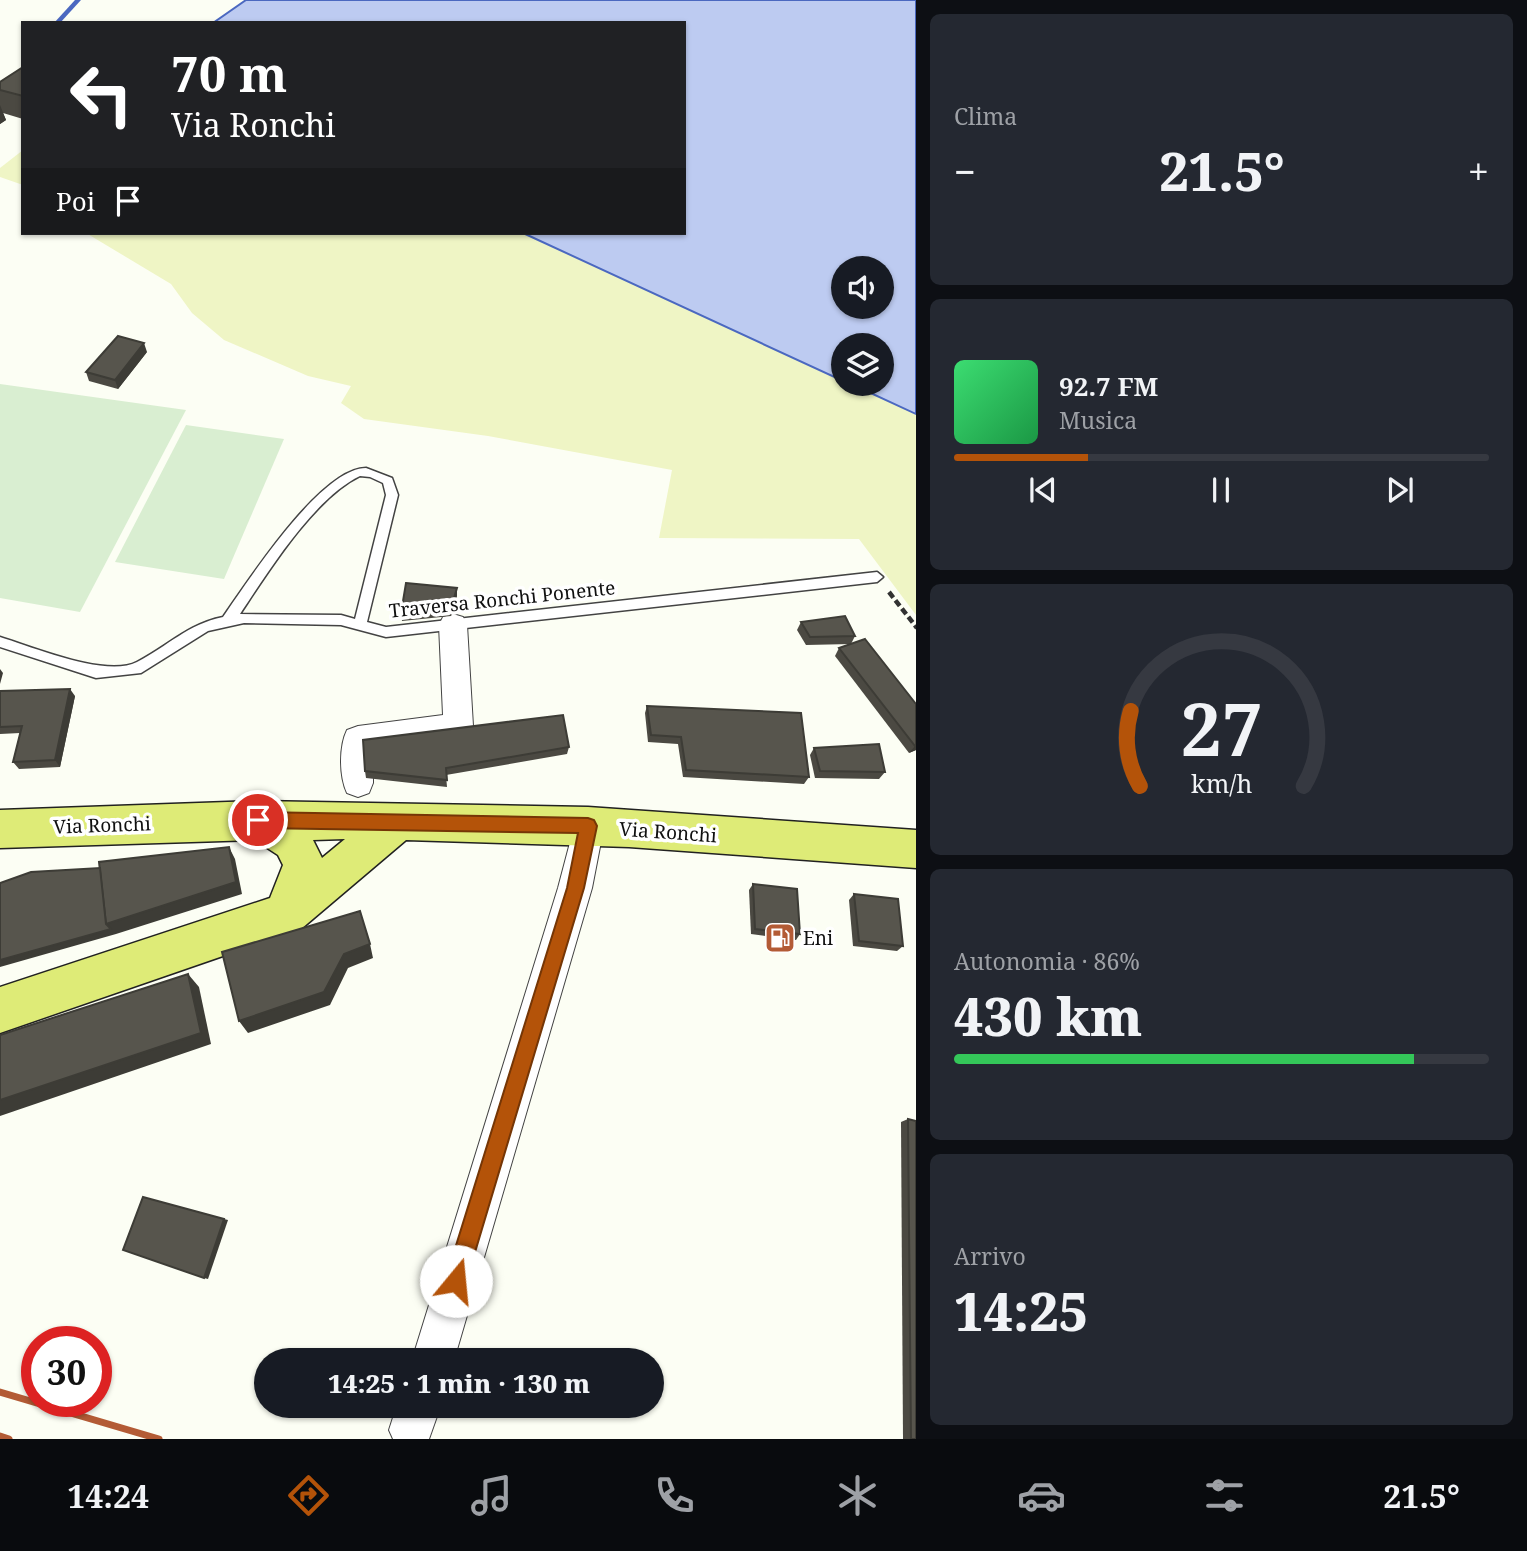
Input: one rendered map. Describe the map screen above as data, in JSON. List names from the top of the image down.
{
  "streets": {
    "main road": ["Via Ronchi"],
    "lane": ["Traversa Ronchi Ponente"]
  },
  "places": {
    "fuel station": ["Eni"]
  },
  "page": {
    "tile": [
      "Clima",
      ["Autonomia · 86%", "430 km"],
      ["Arrivo", "14:25"]
    ],
    "turn": ["70 m", "Via Ronchi"],
    "heat": ["−", "21.5°", "+"],
    "then": "Poi",
    "song": ["92.7 FM", "Musica"],
    "limit": "30",
    "trip": "14:25 · 1 min · 130 m",
    "tabs": ["14:24", "21.5°"],
    "gauge": ["27", "km/h"]
  }
}
